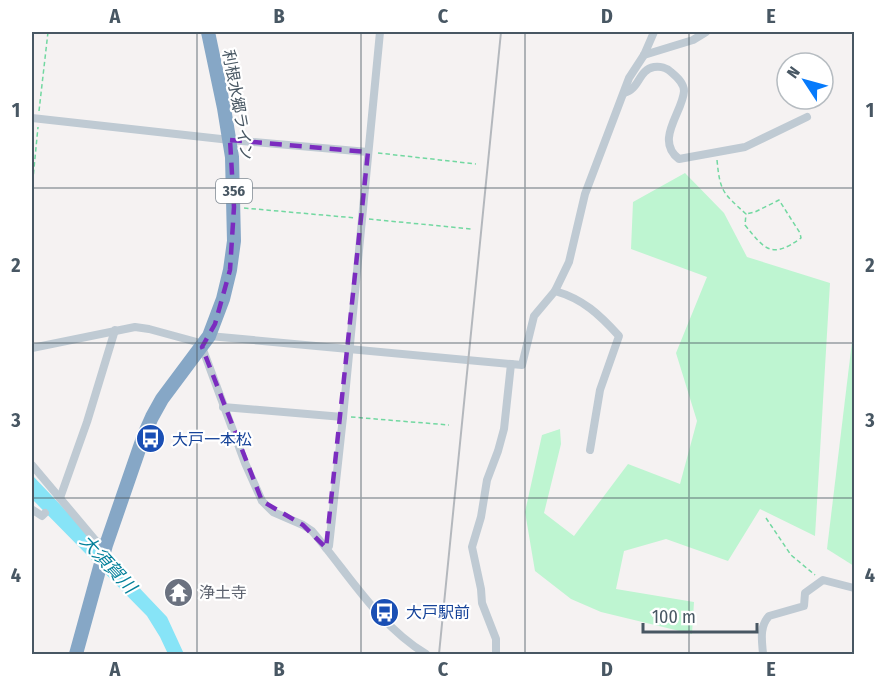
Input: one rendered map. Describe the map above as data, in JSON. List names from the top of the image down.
{
  "streets": {
    "highway": ["利根水郷ライン", "356"]
  },
  "water": ["大須賀川"],
  "places": {
    "bus stop": ["大戸一本松", "大戸駅前"],
    "temple": ["浄土寺"]
  },
  "scale_bar": "100 m",
  "north": "top left",
  "grid": {
    "columns": [
      "A",
      "B",
      "C",
      "D",
      "E"
    ],
    "rows": [
      "1",
      "2",
      "3",
      "4"
    ]
  }
}
